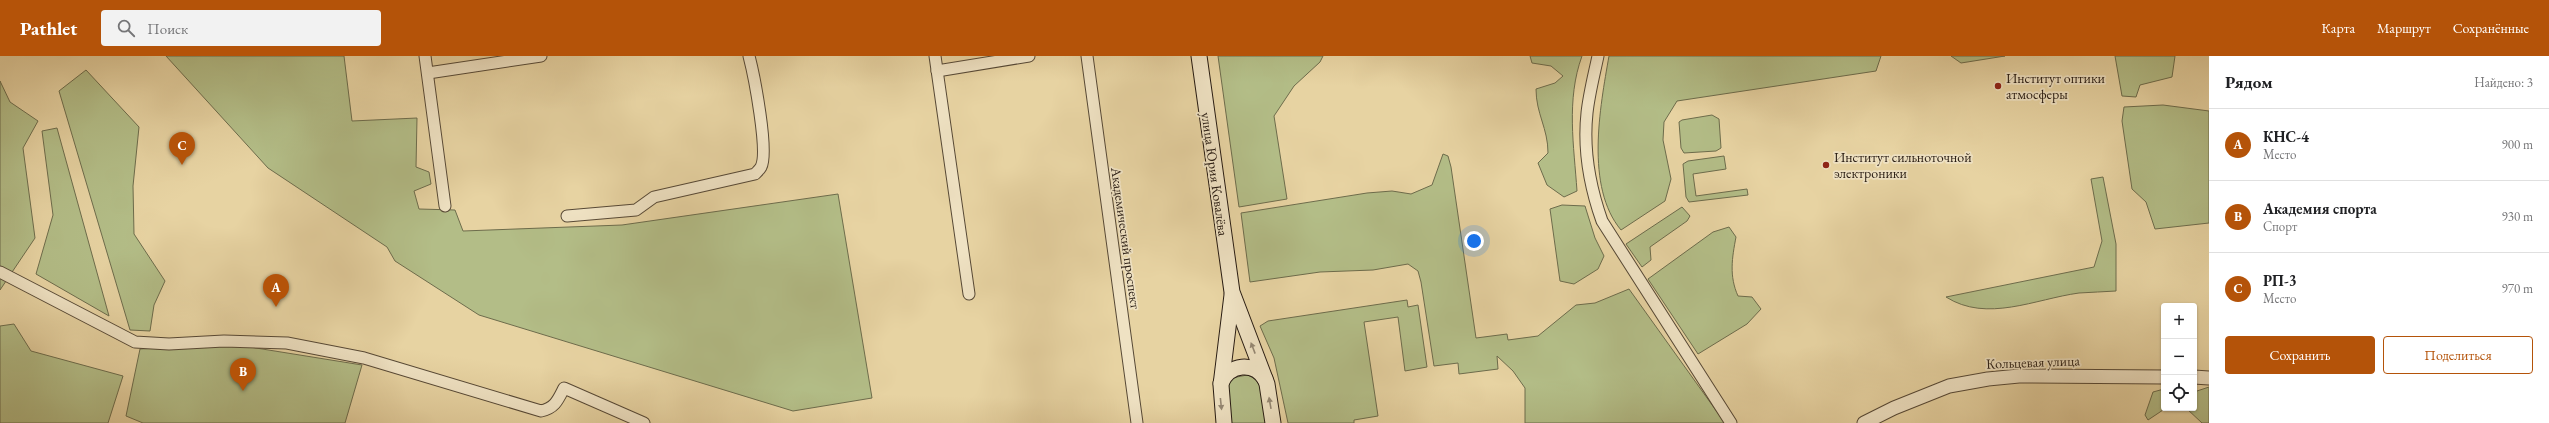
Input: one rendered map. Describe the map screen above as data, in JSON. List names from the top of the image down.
{
  "streets": {
    "main road": ["улица Юрия Ковалёва"],
    "street": ["Академический проспект", "Кольцевая улица"]
  },
  "places": ["Институт оптики атмосферы", "Институт сильноточной электроники"],
  "page": {
    "header": "Pathlet",
    "search": "Поиск",
    "nav": ["Карта", "Маршрут", "Сохранённые"],
    "heading": ["Рядом", "Найдено: 3"],
    "list": [
      {
        "mark": "A",
        "name": "КНС-4",
        "note": "Место",
        "value": "900 m"
      },
      {
        "mark": "B",
        "name": "Академия спорта",
        "note": "Спорт",
        "value": "930 m"
      },
      {
        "mark": "C",
        "name": "РП-3",
        "note": "Место",
        "value": "970 m"
      }
    ],
    "pins": ["C", "A", "B"],
    "map_buttons": ["+", "−"],
    "buttons": ["Сохранить", "Поделиться"]
  }
}
